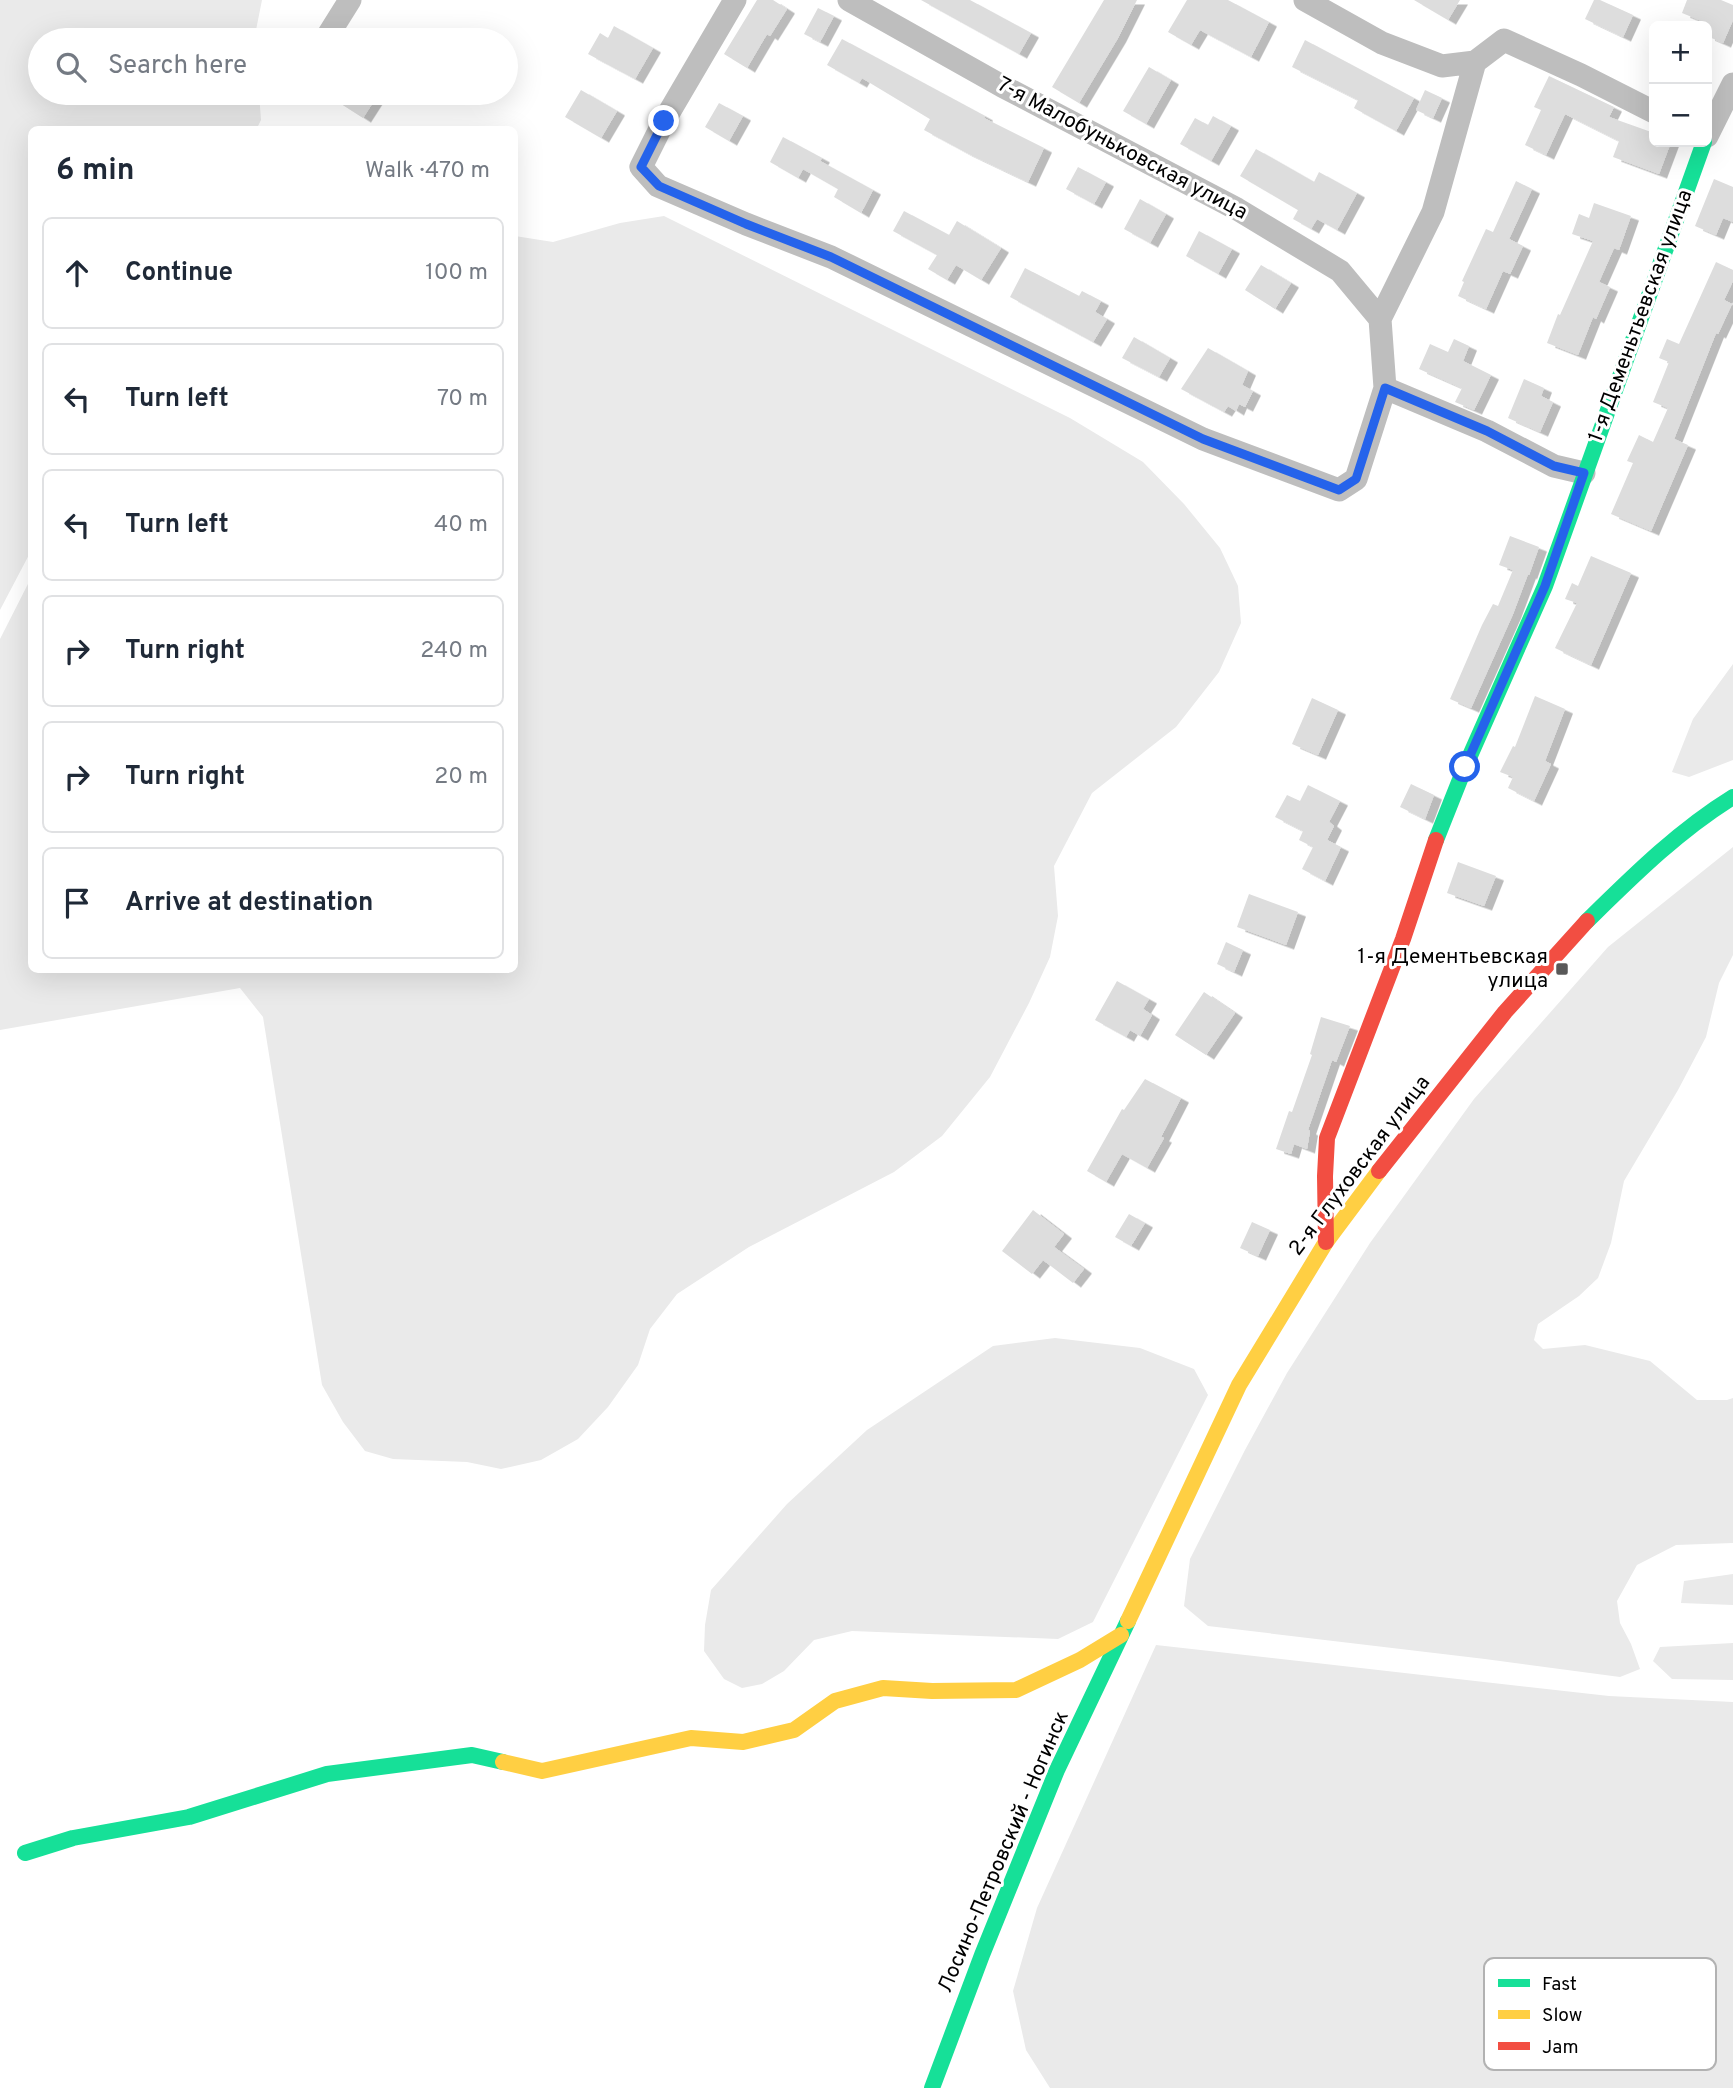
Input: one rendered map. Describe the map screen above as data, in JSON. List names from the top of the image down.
{
  "streets": {
    "main road": ["1-я Деменьтьевская улица", "2-я Глуховская улица", "Лосино-Петровский - Ногинск"],
    "street": ["7-я Малобуньковская улица"]
  },
  "crossings": [
    ["1-я Деменьтьевская улица", "2-я Глуховская улица"],
    ["2-я Глуховская улица", "Лосино-Петровский - Ногинск"]
  ],
  "places": {
    "transit": ["1-я Дементьевская улица"]
  },
  "legend": ["Fast", "Slow", "Jam"],
  "page": {
    "map_buttons": ["+", "−"],
    "search": "Search here",
    "heading": ["6 min", "Walk · 470 m"],
    "list": [
      ["Continue", "100 m"],
      ["Turn left", "70 m"],
      ["Turn left", "40 m"],
      ["Turn right", "240 m"],
      ["Turn right", "20 m"],
      "Arrive at destination"
    ]
  }
}
